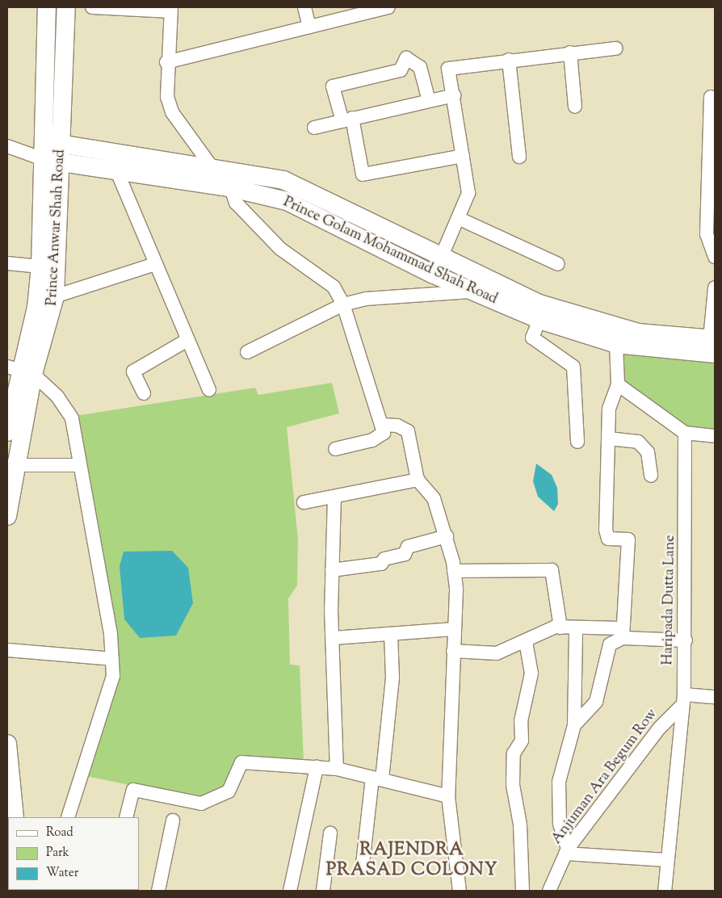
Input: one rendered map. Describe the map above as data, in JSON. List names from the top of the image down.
{
  "streets": {
    "street": [
      "Prince Anwar Shah Road",
      "Prince Golam Mohammad Shah Road",
      "Haripada Dutta Lane",
      "Anjuman Ara Begum Row"
    ]
  },
  "crossings": [
    ["Prince Anwar Shah Road", "Prince Golam Mohammad Shah Road"],
    ["Haripada Dutta Lane", "Anjuman Ara Begum Row"]
  ],
  "districts": ["RAJENDRA PRASAD COLONY"],
  "legend": ["Road", "Park", "Water"]
}
